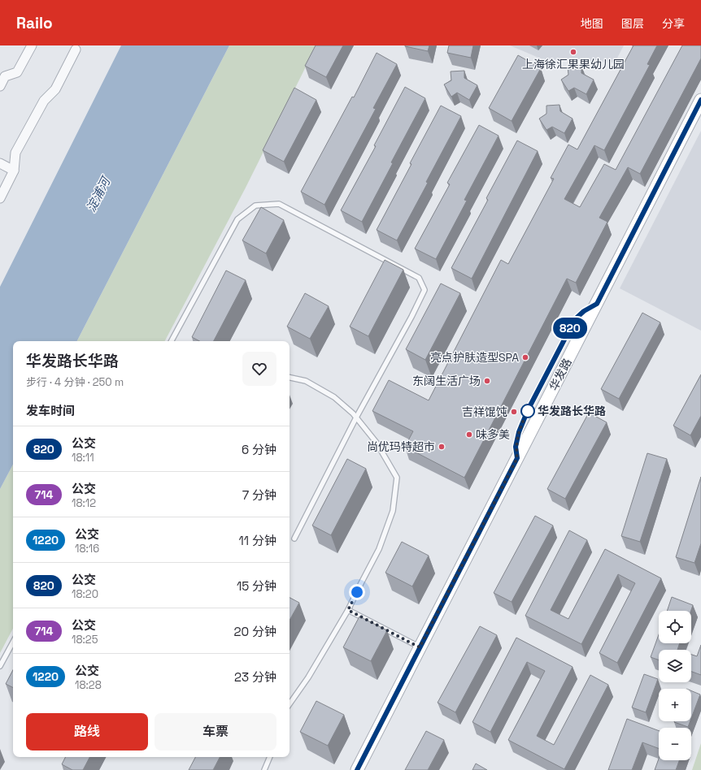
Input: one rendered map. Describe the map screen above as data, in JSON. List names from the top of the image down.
{
  "streets": {
    "street": ["华发路"]
  },
  "water": ["淀浦河"],
  "places": [
    "上海徐汇果果幼儿园",
    "亮点护肤造型SPA",
    "东阔生活广场",
    "华发路长华路",
    "吉祥馄饨",
    "味多美",
    "尚优玛特超市"
  ],
  "lines": ["bus line 820"],
  "page": {
    "header": "Railo",
    "nav": ["地图", "图层", "分享"],
    "on_map": "820",
    "heading": [
      ["华发路长华路", "步行 · 4 分钟 · 250 m"],
      "发车时间"
    ],
    "list": [
      {
        "mark": "820",
        "name": "公交",
        "note": "18:11",
        "value": "6 分钟"
      },
      {
        "mark": "714",
        "name": "公交",
        "note": "18:12",
        "value": "7 分钟"
      },
      {
        "mark": "1220",
        "name": "公交",
        "note": "18:16",
        "value": "11 分钟"
      },
      {
        "mark": "820",
        "name": "公交",
        "note": "18:20",
        "value": "15 分钟"
      },
      {
        "mark": "714",
        "name": "公交",
        "note": "18:25",
        "value": "20 分钟"
      },
      {
        "mark": "1220",
        "name": "公交",
        "note": "18:28",
        "value": "23 分钟"
      }
    ],
    "map_buttons": ["+", "−"],
    "buttons": ["路线", "车票"]
  }
}
